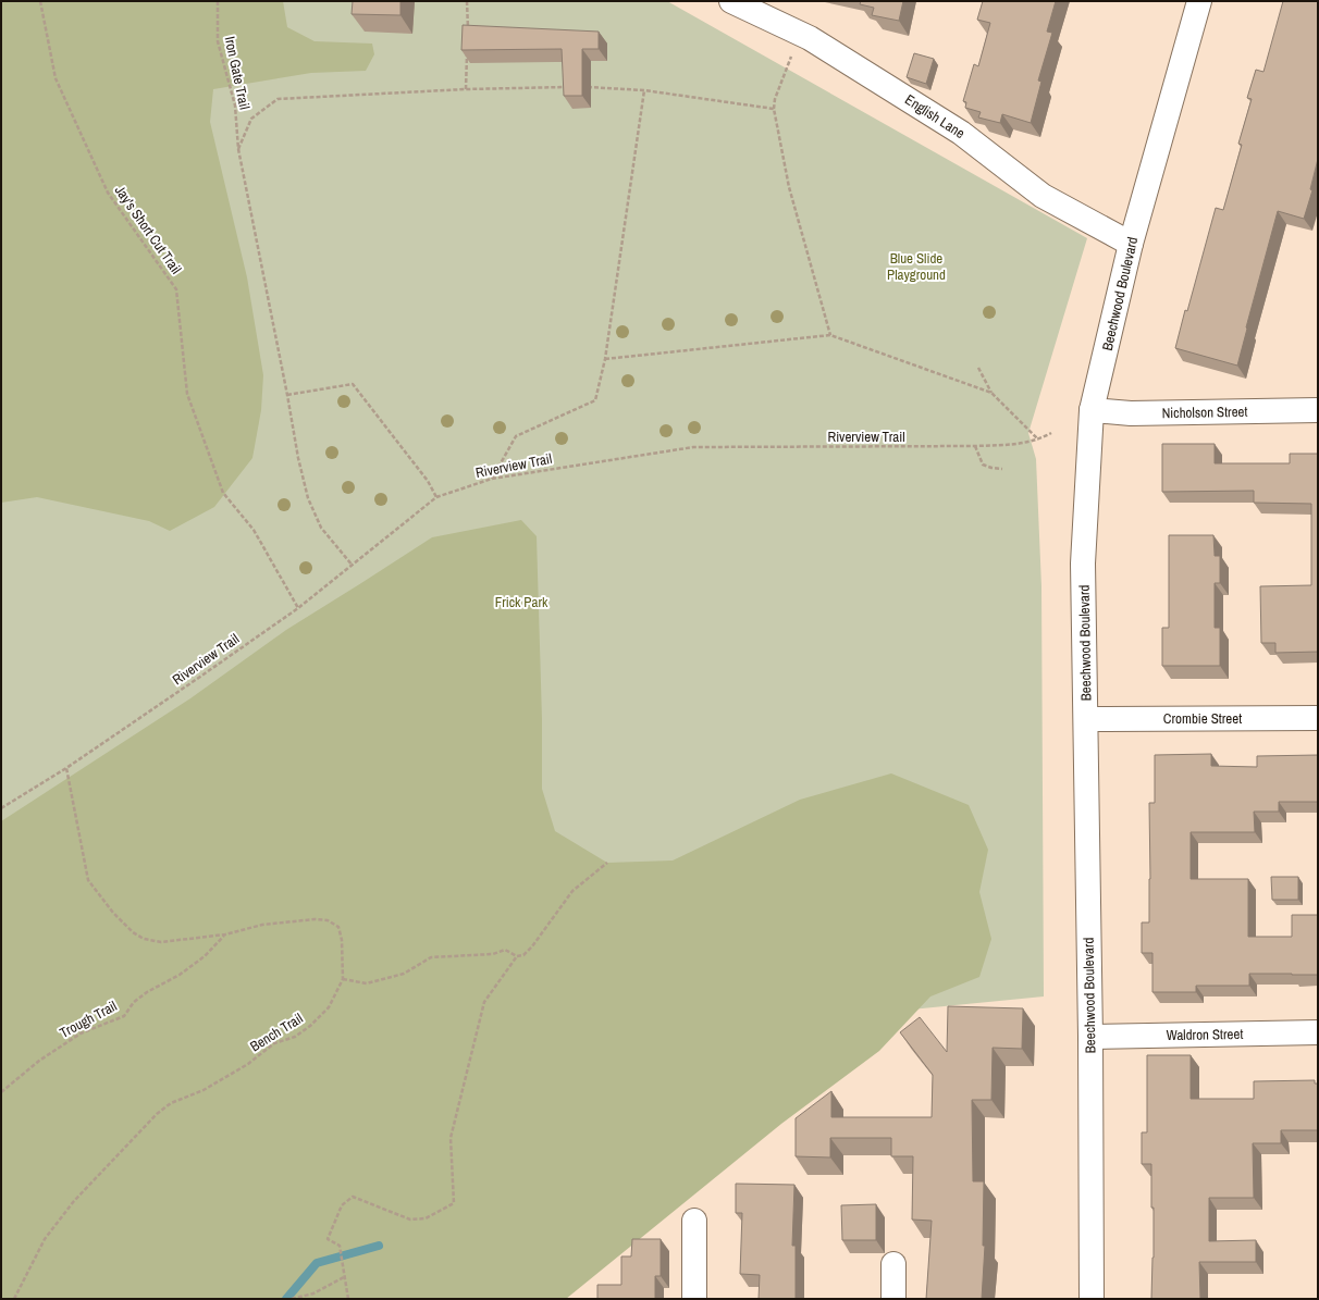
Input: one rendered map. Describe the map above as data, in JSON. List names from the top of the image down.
{
  "streets": {
    "street": [
      "English Lane",
      "Beechwood Boulevard",
      "Nicholson Street",
      "Crombie Street",
      "Waldron Street"
    ],
    "path": [
      "Iron Gate Trail",
      "Jay's Short Cut Trail",
      "Riverview Trail",
      "Trough Trail",
      "Bench Trail"
    ]
  },
  "crossings": [
    ["Iron Gate Trail", "Riverview Trail"],
    ["English Lane", "Beechwood Boulevard"],
    ["Jay's Short Cut Trail", "Riverview Trail"],
    ["Beechwood Boulevard", "Nicholson Street"],
    ["Beechwood Boulevard", "Crombie Street"],
    ["Beechwood Boulevard", "Waldron Street"],
    ["Riverview Trail", "Bench Trail"],
    ["Trough Trail", "Bench Trail"]
  ],
  "parks": ["Blue Slide Playground", "Frick Park"]
}
